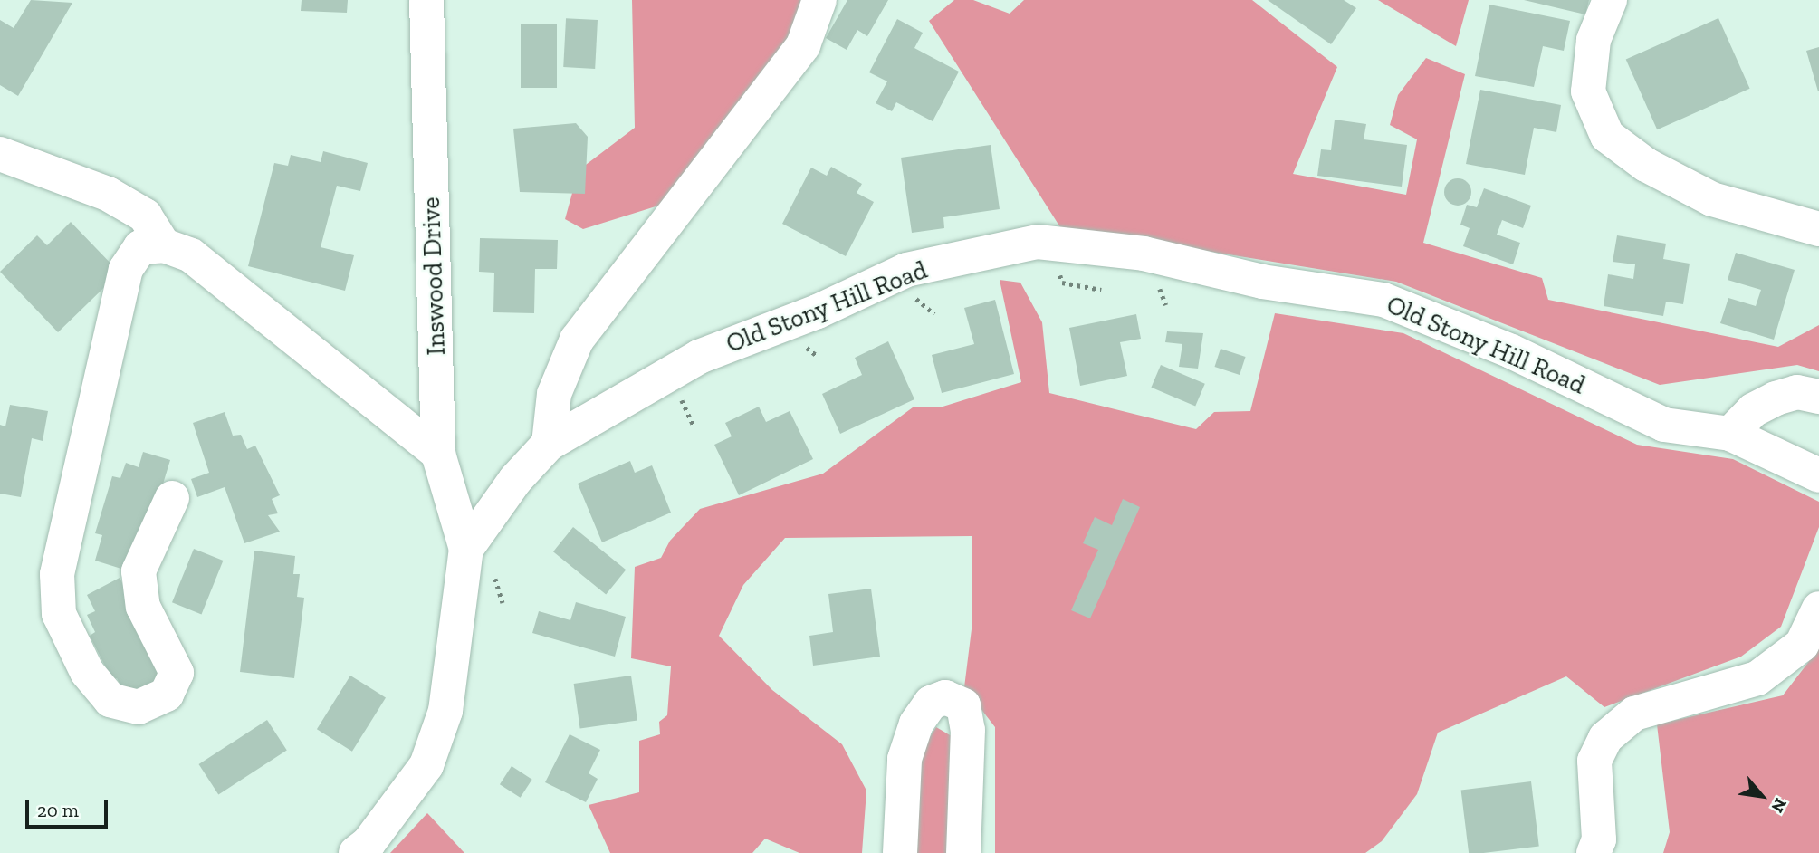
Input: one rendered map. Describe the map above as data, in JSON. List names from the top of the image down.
{
  "streets": {
    "street": ["Inswood Drive", "Old Stony Hill Road"]
  },
  "crossings": [
    ["Inswood Drive", "Old Stony Hill Road"]
  ],
  "scale_bar": "20 m",
  "north": "bottom right"
}
